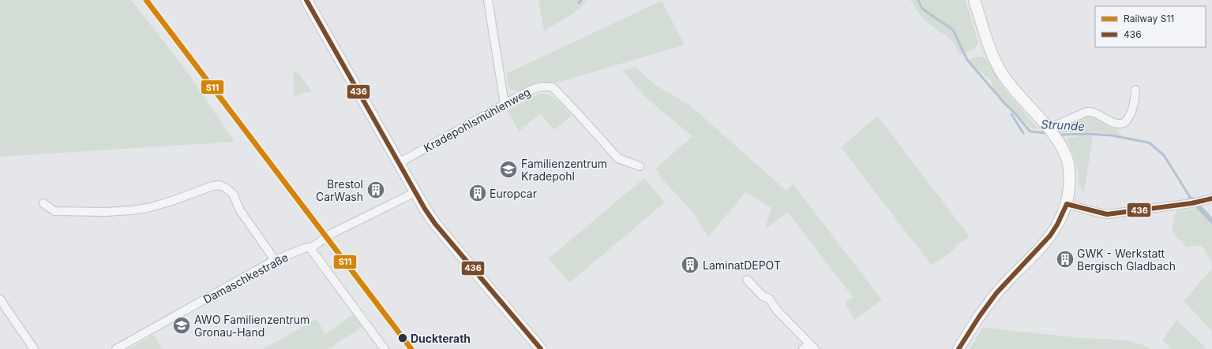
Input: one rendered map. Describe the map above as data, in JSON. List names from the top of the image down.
{
  "streets": {
    "street": ["Kradepohlsmühlenweg", "Damaschkestraße"]
  },
  "water": ["Strunde"],
  "places": {
    "school or university": ["Familienzentrum Kradepohl", "AWO Familienzentrum Gronau-Hand"],
    "building": [
      "Brestol CarWash",
      "Europcar",
      "GWK - Werkstatt Bergisch Gladbach",
      "LaminatDEPOT"
    ],
    "other": ["Duckterath"]
  },
  "lines": ["rail line S11", "transit line 436"],
  "legend": ["Railway S11", "436"]
}
